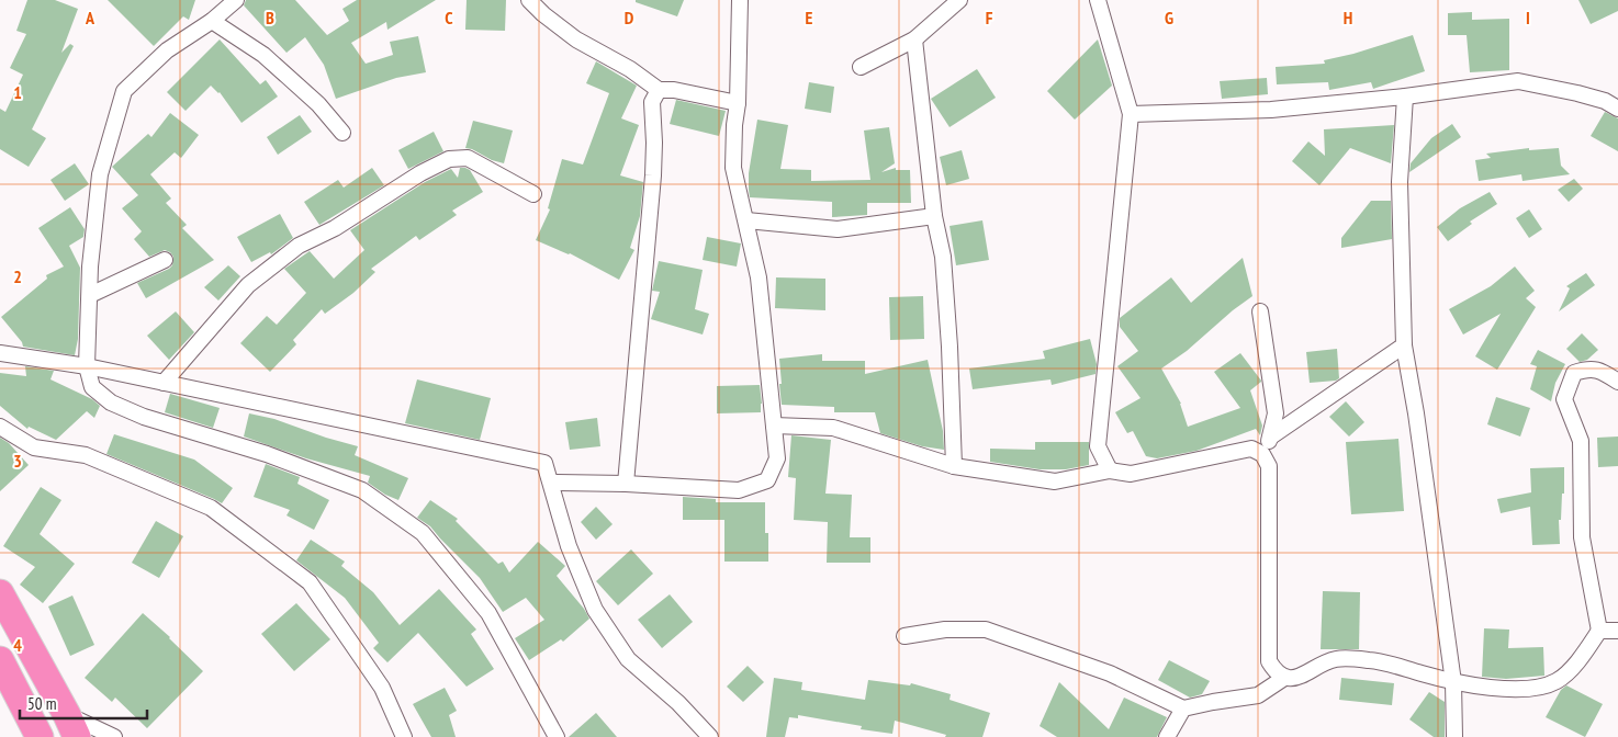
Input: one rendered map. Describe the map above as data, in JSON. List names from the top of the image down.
{
  "scale_bar": "50 m",
  "grid": {
    "columns": [
      "A",
      "B",
      "C",
      "D",
      "E",
      "F",
      "G",
      "H",
      "I"
    ],
    "rows": [
      "1",
      "2",
      "3",
      "4"
    ]
  }
}
